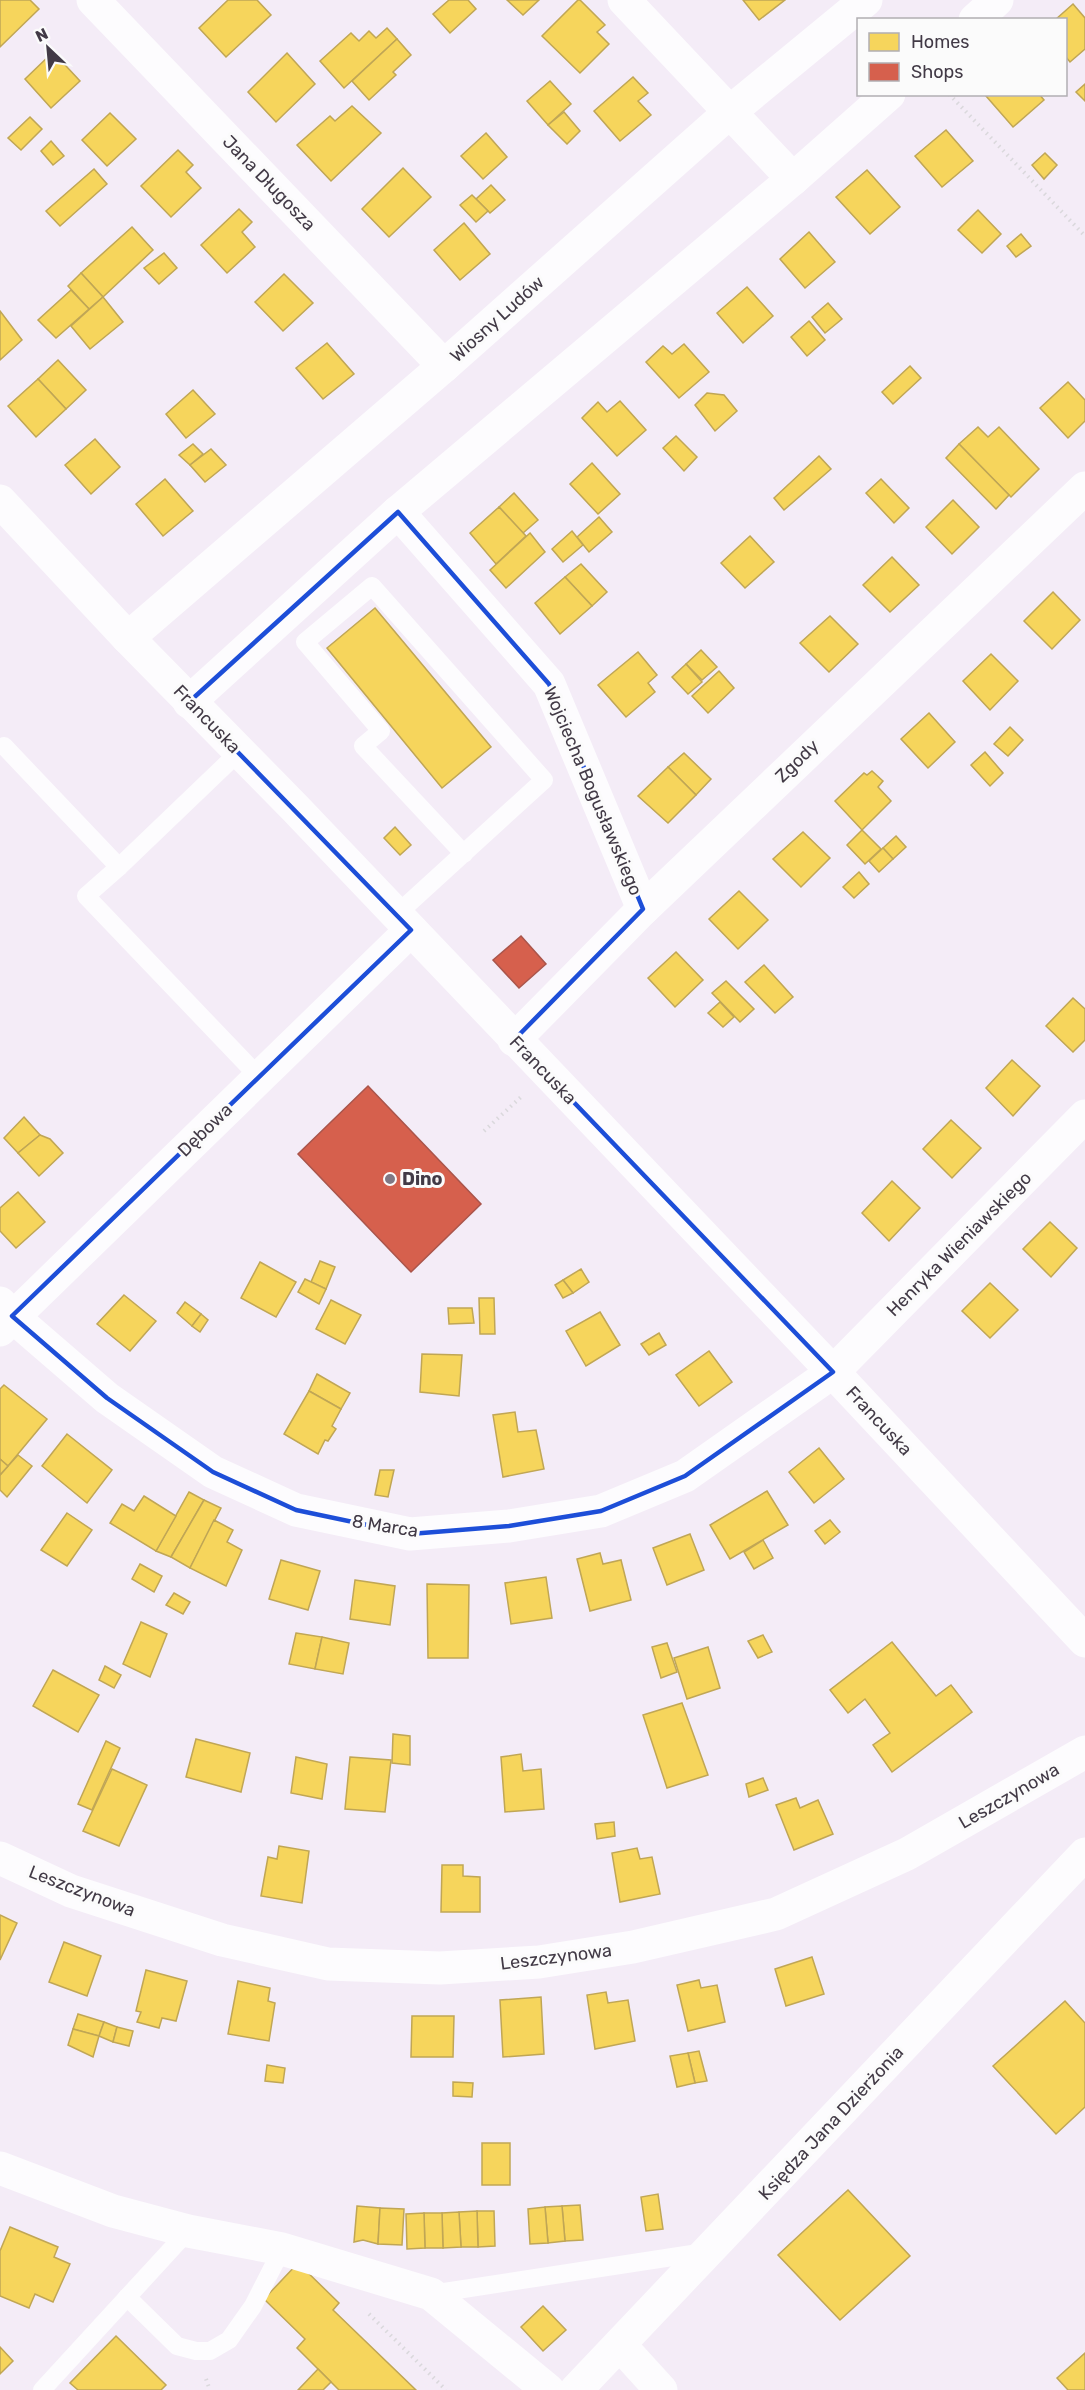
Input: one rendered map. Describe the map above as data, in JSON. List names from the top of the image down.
{
  "streets": {
    "street": [
      "Jana Długosza",
      "Wiosny Ludów",
      "Francuska",
      "Zgody",
      "Wojciecha Bogusławskiego",
      "Dębowa",
      "Henryka Wieniawskiego",
      "8 Marca",
      "Leszczynowa",
      "Księdza Jana Dzierżonia"
    ]
  },
  "crossings": [
    ["Jana Długosza", "Wiosny Ludów"],
    ["Wiosny Ludów", "Francuska"],
    ["Francuska", "Zgody"],
    ["Francuska", "Dębowa"],
    ["Francuska", "Henryka Wieniawskiego"],
    ["Francuska", "8 Marca"],
    ["Zgody", "Wojciecha Bogusławskiego"],
    ["Dębowa", "8 Marca"],
    ["Henryka Wieniawskiego", "8 Marca"]
  ],
  "places": ["Dino"],
  "legend": ["Homes", "Shops"],
  "north": "top left"
}
